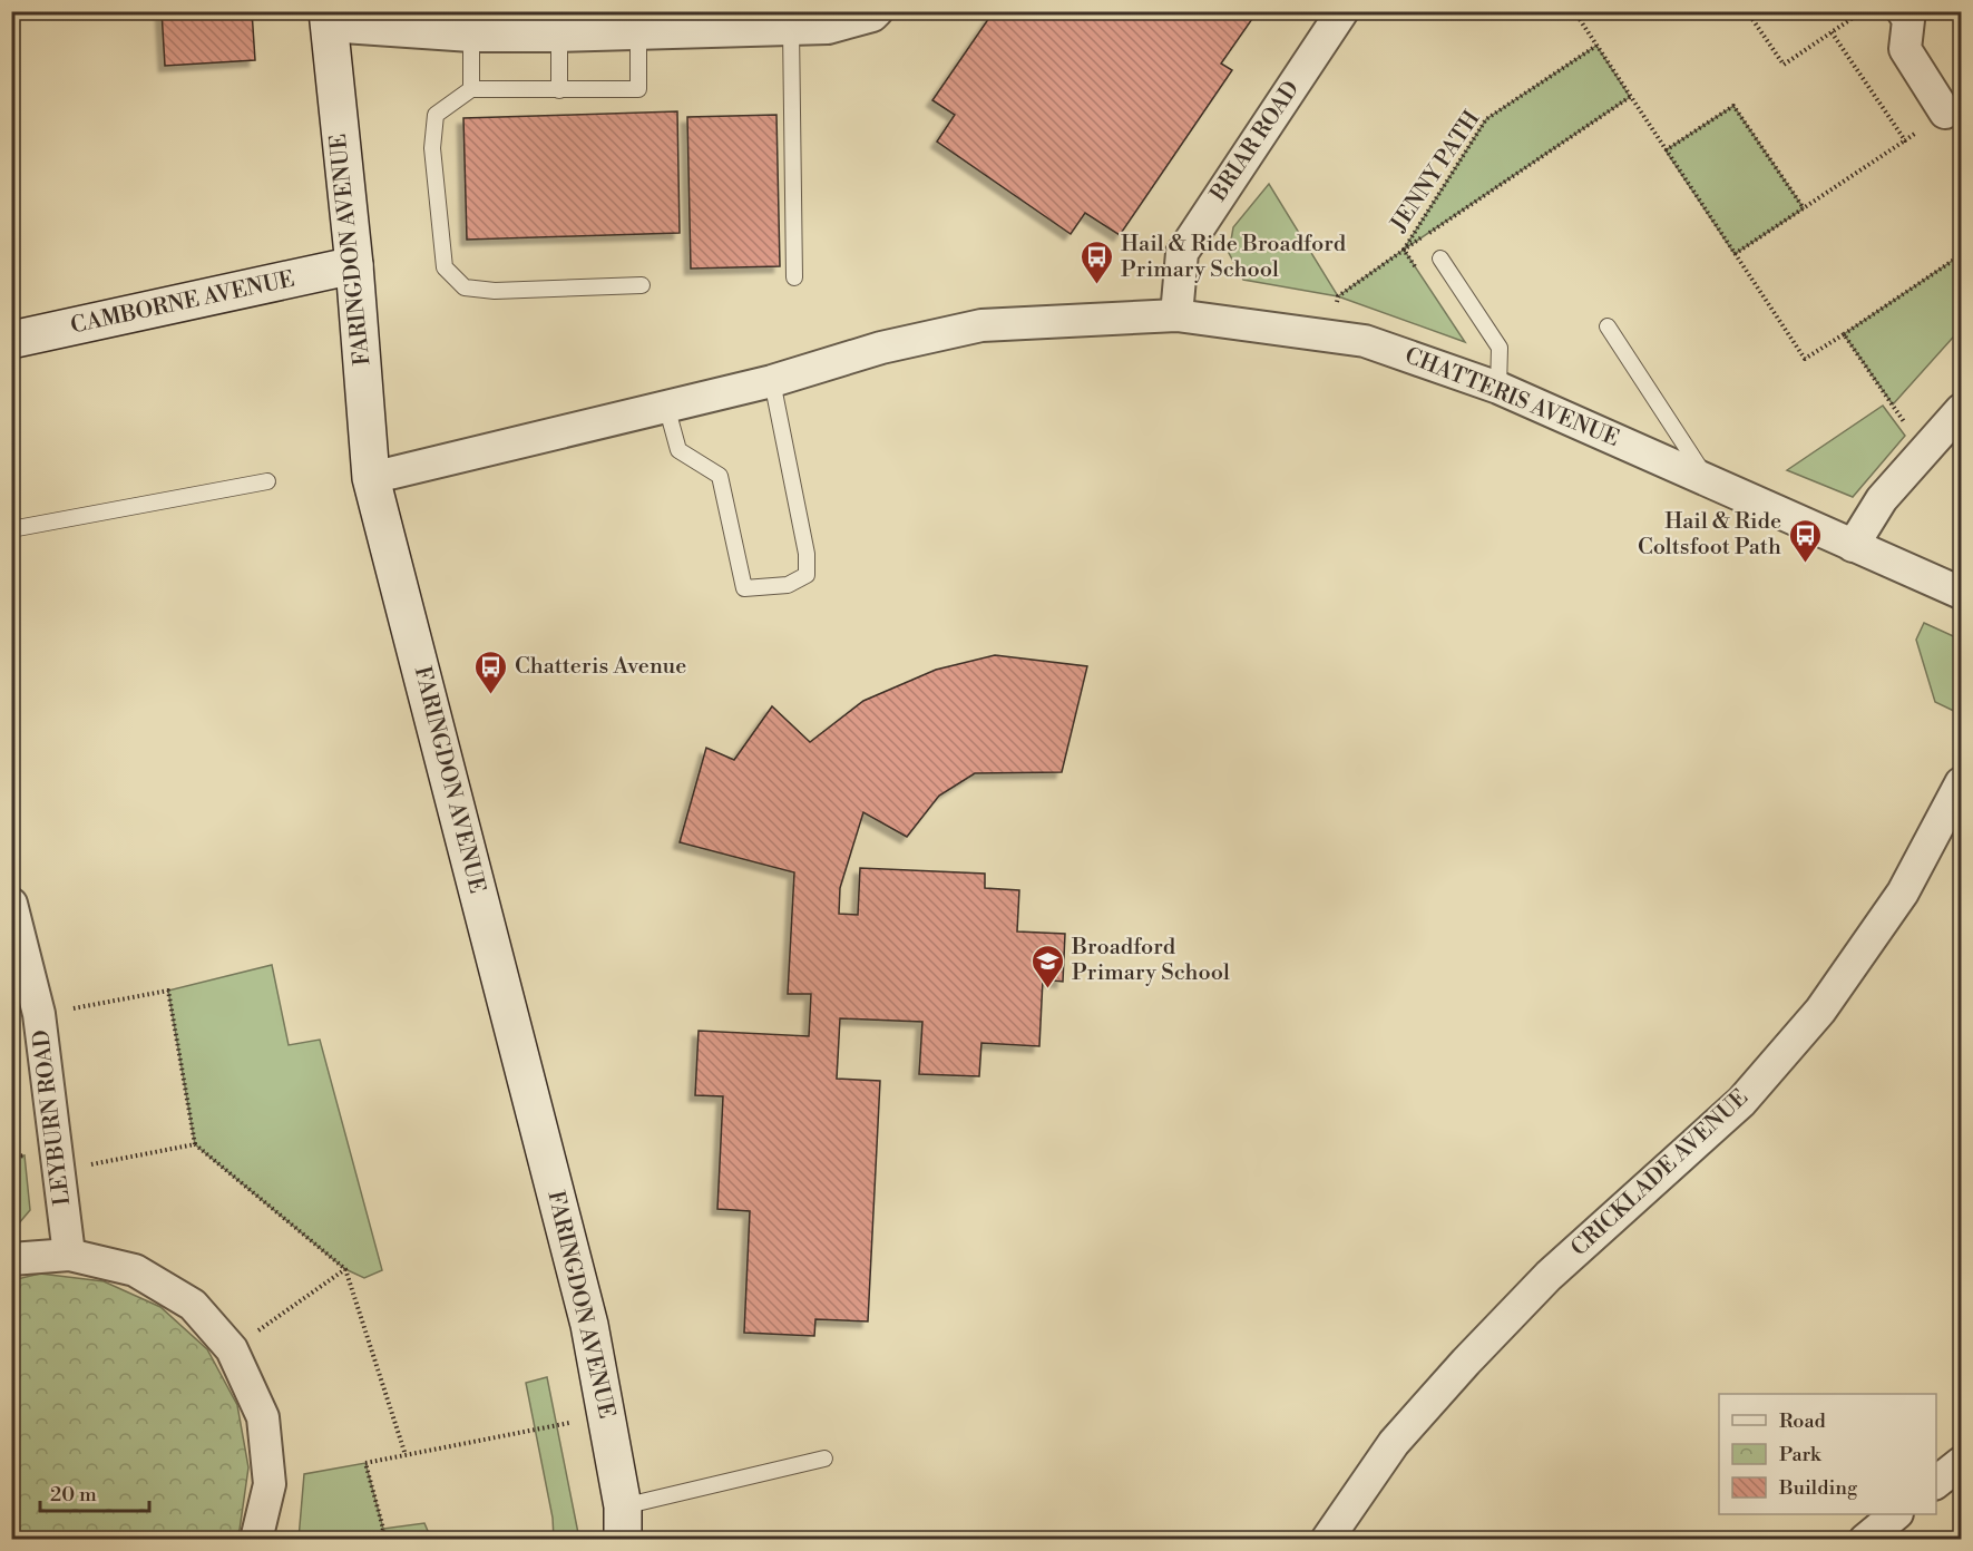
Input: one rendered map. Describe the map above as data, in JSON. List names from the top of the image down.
{
  "streets": {
    "street": [
      "BRIAR ROAD",
      "FARINGDON AVENUE",
      "CAMBORNE AVENUE",
      "CHATTERIS AVENUE",
      "LEYBURN ROAD",
      "CRICKLADE AVENUE"
    ],
    "path": ["JENNY PATH"]
  },
  "crossings": [
    ["BRIAR ROAD", "CHATTERIS AVENUE"],
    ["FARINGDON AVENUE", "CAMBORNE AVENUE"],
    ["FARINGDON AVENUE", "CHATTERIS AVENUE"]
  ],
  "places": {
    "bus stop": ["Hail & Ride Broadford Primary School", "Hail & Ride Coltsfoot Path", "Chatteris Avenue"],
    "school or university": ["Broadford Primary School"]
  },
  "legend": ["Road", "Park", "Building"],
  "scale_bar": "20 m"
}
